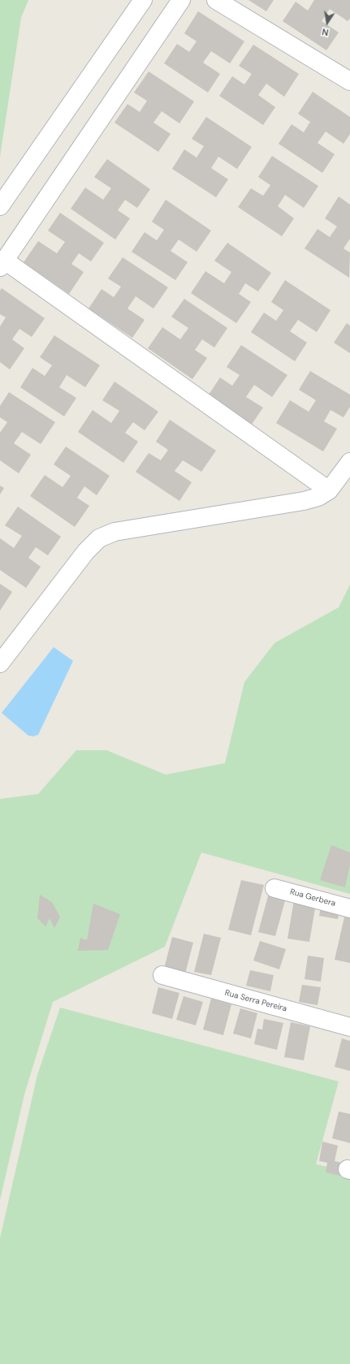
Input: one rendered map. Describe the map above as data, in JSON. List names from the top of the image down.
{
  "streets": {
    "street": ["Rua Gerbera", "Rua Serra Pereira"]
  },
  "north": "bottom"
}
